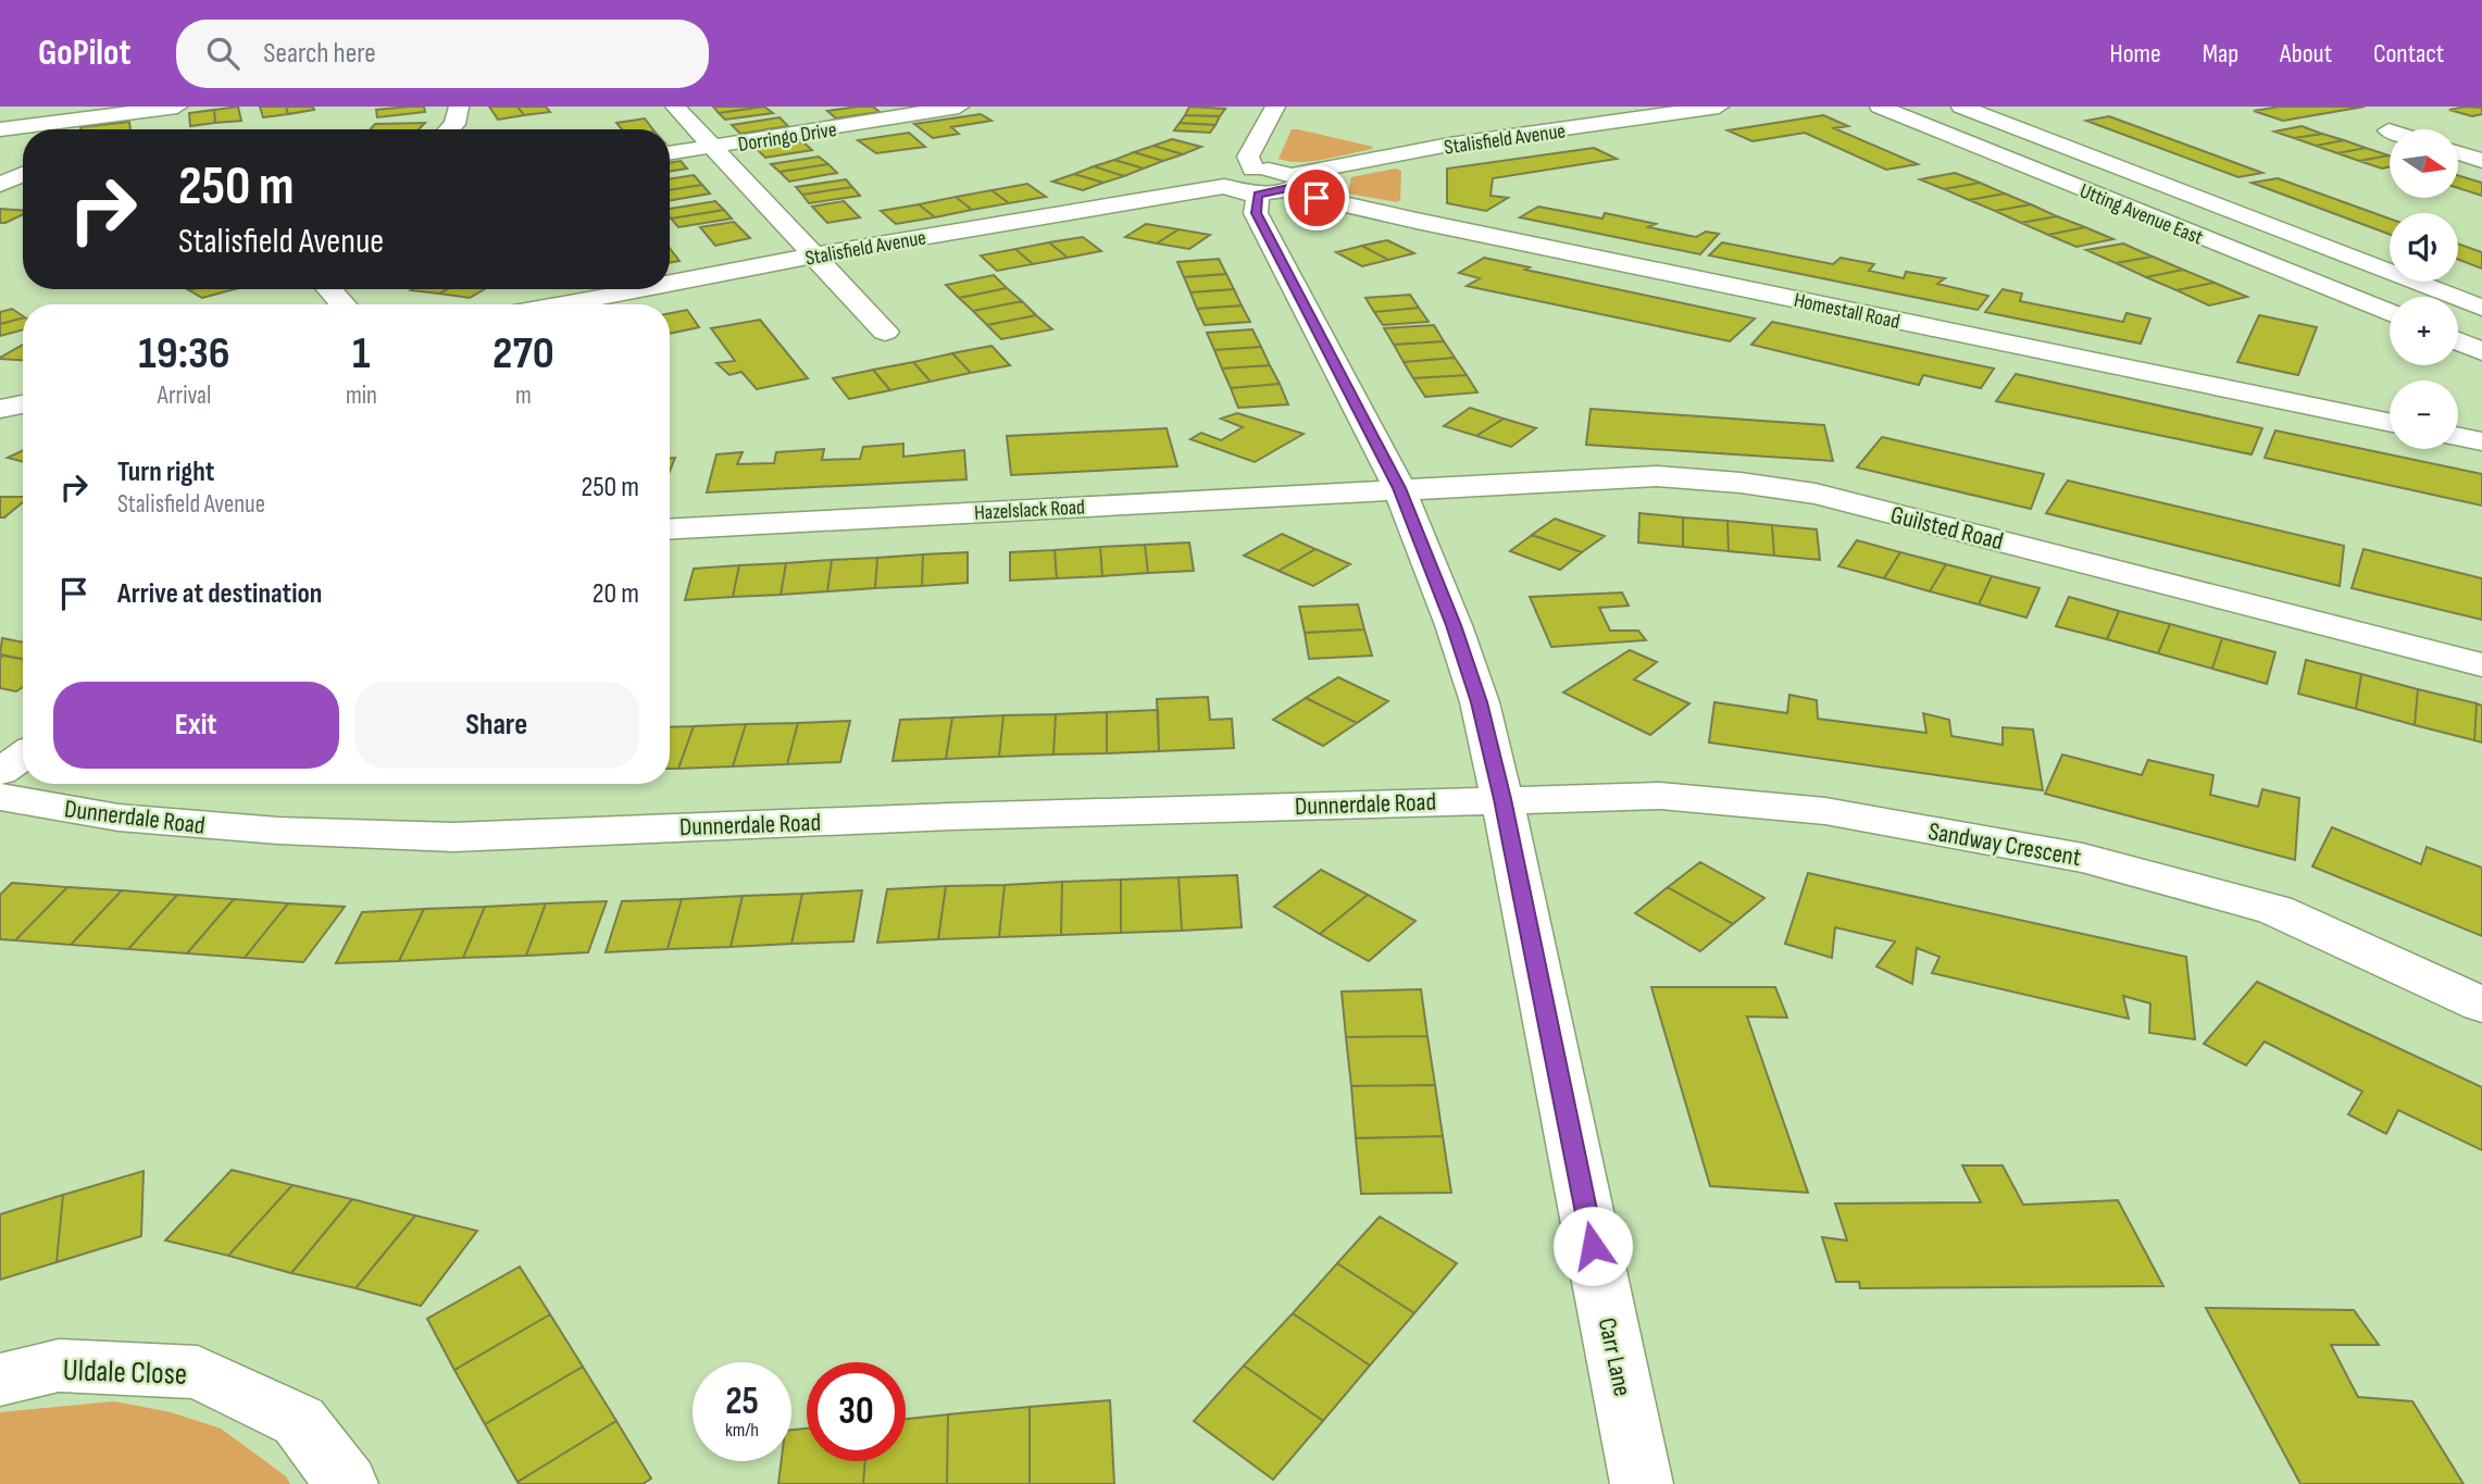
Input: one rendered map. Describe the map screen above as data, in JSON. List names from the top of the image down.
{
  "streets": {
    "street": [
      "Dorringo Drive",
      "Stalisfield Avenue",
      "Utting Avenue East",
      "Homestall Road",
      "Hazelslack Road",
      "Guilsted Road",
      "Dunnerdale Road",
      "Sandway Crescent",
      "Carr Lane",
      "Uldale Close"
    ]
  },
  "crossings": [
    ["Stalisfield Avenue", "Homestall Road"],
    ["Stalisfield Avenue", "Carr Lane"],
    ["Homestall Road", "Carr Lane"],
    ["Hazelslack Road", "Guilsted Road"],
    ["Hazelslack Road", "Carr Lane"],
    ["Guilsted Road", "Carr Lane"],
    ["Dunnerdale Road", "Sandway Crescent"],
    ["Dunnerdale Road", "Carr Lane"],
    ["Sandway Crescent", "Carr Lane"]
  ],
  "north": "right",
  "page": {
    "header": "GoPilot",
    "search": "Search here",
    "nav": [
      "Home",
      "Map",
      "About",
      "Contact"
    ],
    "map_buttons": ["+", "−"],
    "turn": ["250 m", "Stalisfield Avenue"],
    "eta": [
      "19:36",
      "Arrival",
      "1",
      "min",
      "270",
      "m"
    ],
    "list": [
      {
        "name": "Turn right",
        "note": "Stalisfield Avenue",
        "value": "250 m"
      },
      {
        "name": "Arrive at destination",
        "value": "20 m"
      }
    ],
    "buttons": ["Exit", "Share"],
    "speed": "25 km/h",
    "limit": "30"
  }
}
